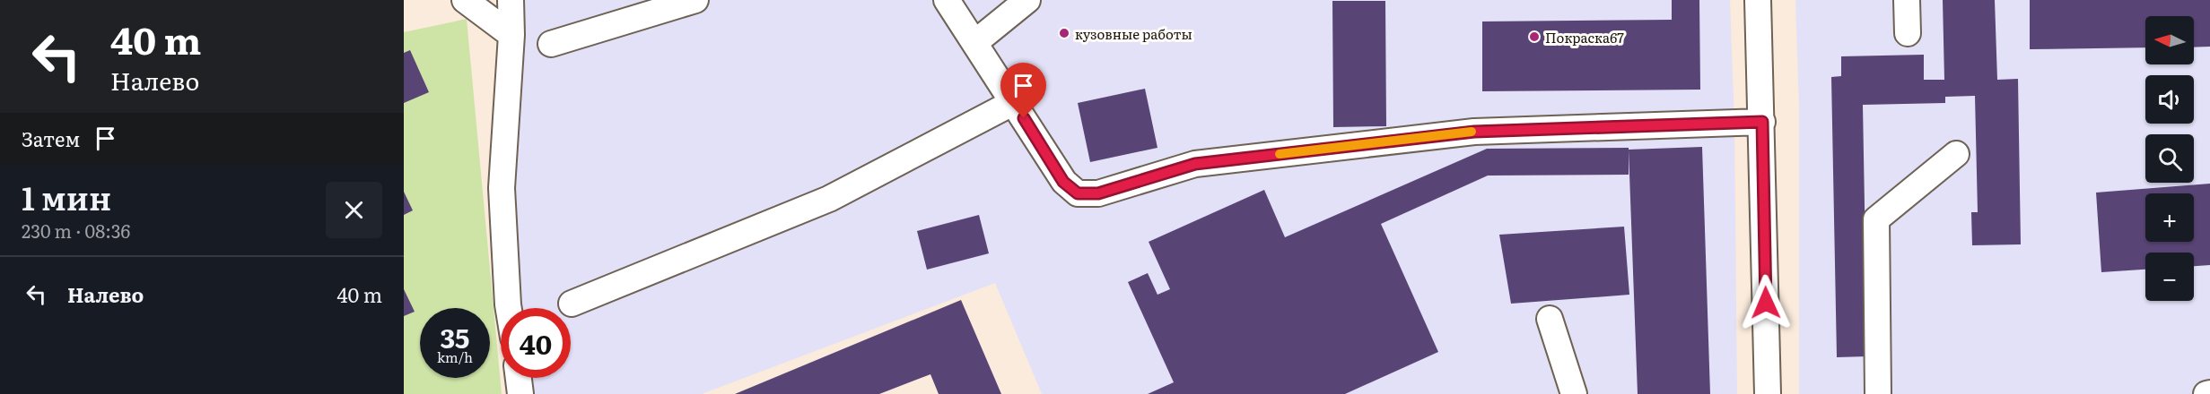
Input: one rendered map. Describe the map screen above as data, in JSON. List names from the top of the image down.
{
  "places": ["кузовные работы", "Покраска67"],
  "north": "left",
  "page": {
    "turn": ["40 m", "Налево"],
    "map_buttons": ["+", "−"],
    "then": "Затем",
    "heading": ["1 мин", "230 m · 08:36"],
    "list": [
      {
        "name": "Налево",
        "value": "40 m"
      }
    ],
    "speed": "35 km/h",
    "limit": "40"
  }
}
